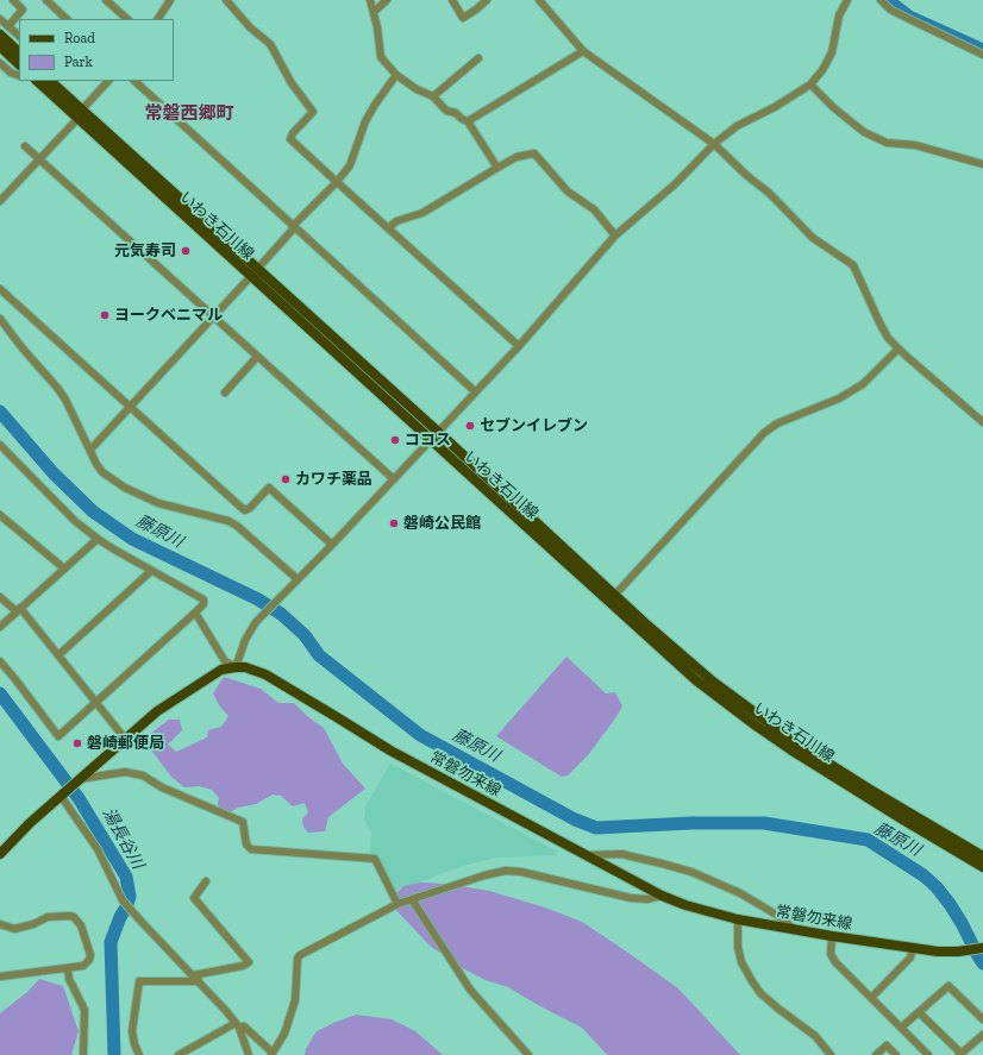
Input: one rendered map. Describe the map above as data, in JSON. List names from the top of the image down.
{
  "streets": {
    "main road": ["いわき石川線", "常磐勿来線"]
  },
  "districts": ["常磐西郷町"],
  "water": ["藤原川", "湯長谷川"],
  "places": [
    "元気寿司",
    "ヨークベニマル",
    "セブンイレブン",
    "ココス",
    "カワチ薬品",
    "磐崎公民館",
    "磐崎郵便局"
  ],
  "legend": ["Road", "Park"]
}
